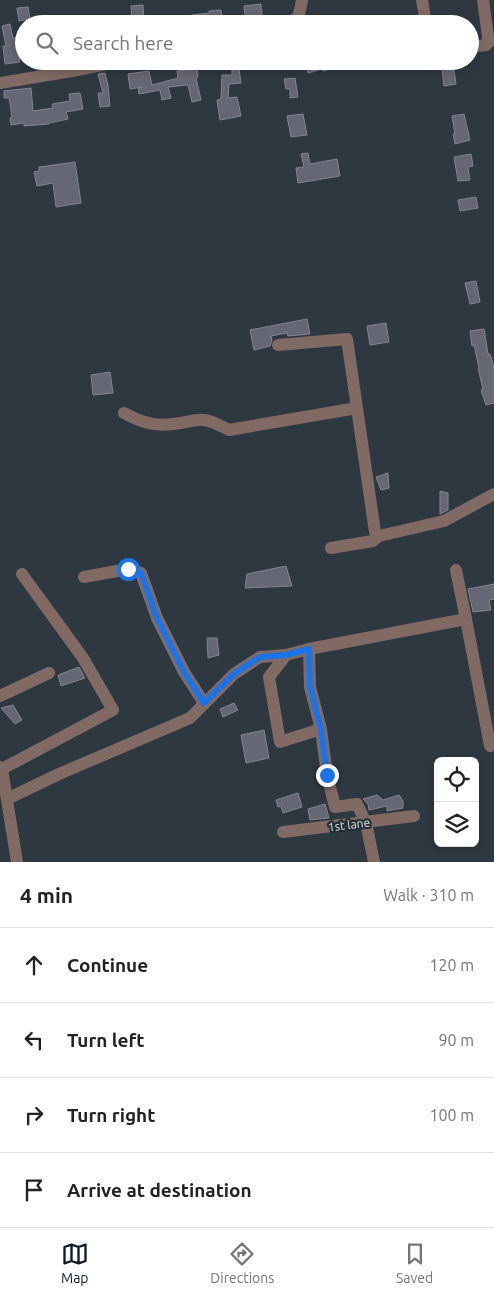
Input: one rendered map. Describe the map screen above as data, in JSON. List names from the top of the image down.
{
  "streets": {
    "street": ["1st lane"]
  },
  "page": {
    "search": "Search here",
    "heading": ["4 min", "Walk · 310 m"],
    "list": [
      ["Continue", "120 m"],
      ["Turn left", "90 m"],
      ["Turn right", "100 m"],
      "Arrive at destination"
    ],
    "nav": ["Map", "Directions", "Saved"]
  }
}
